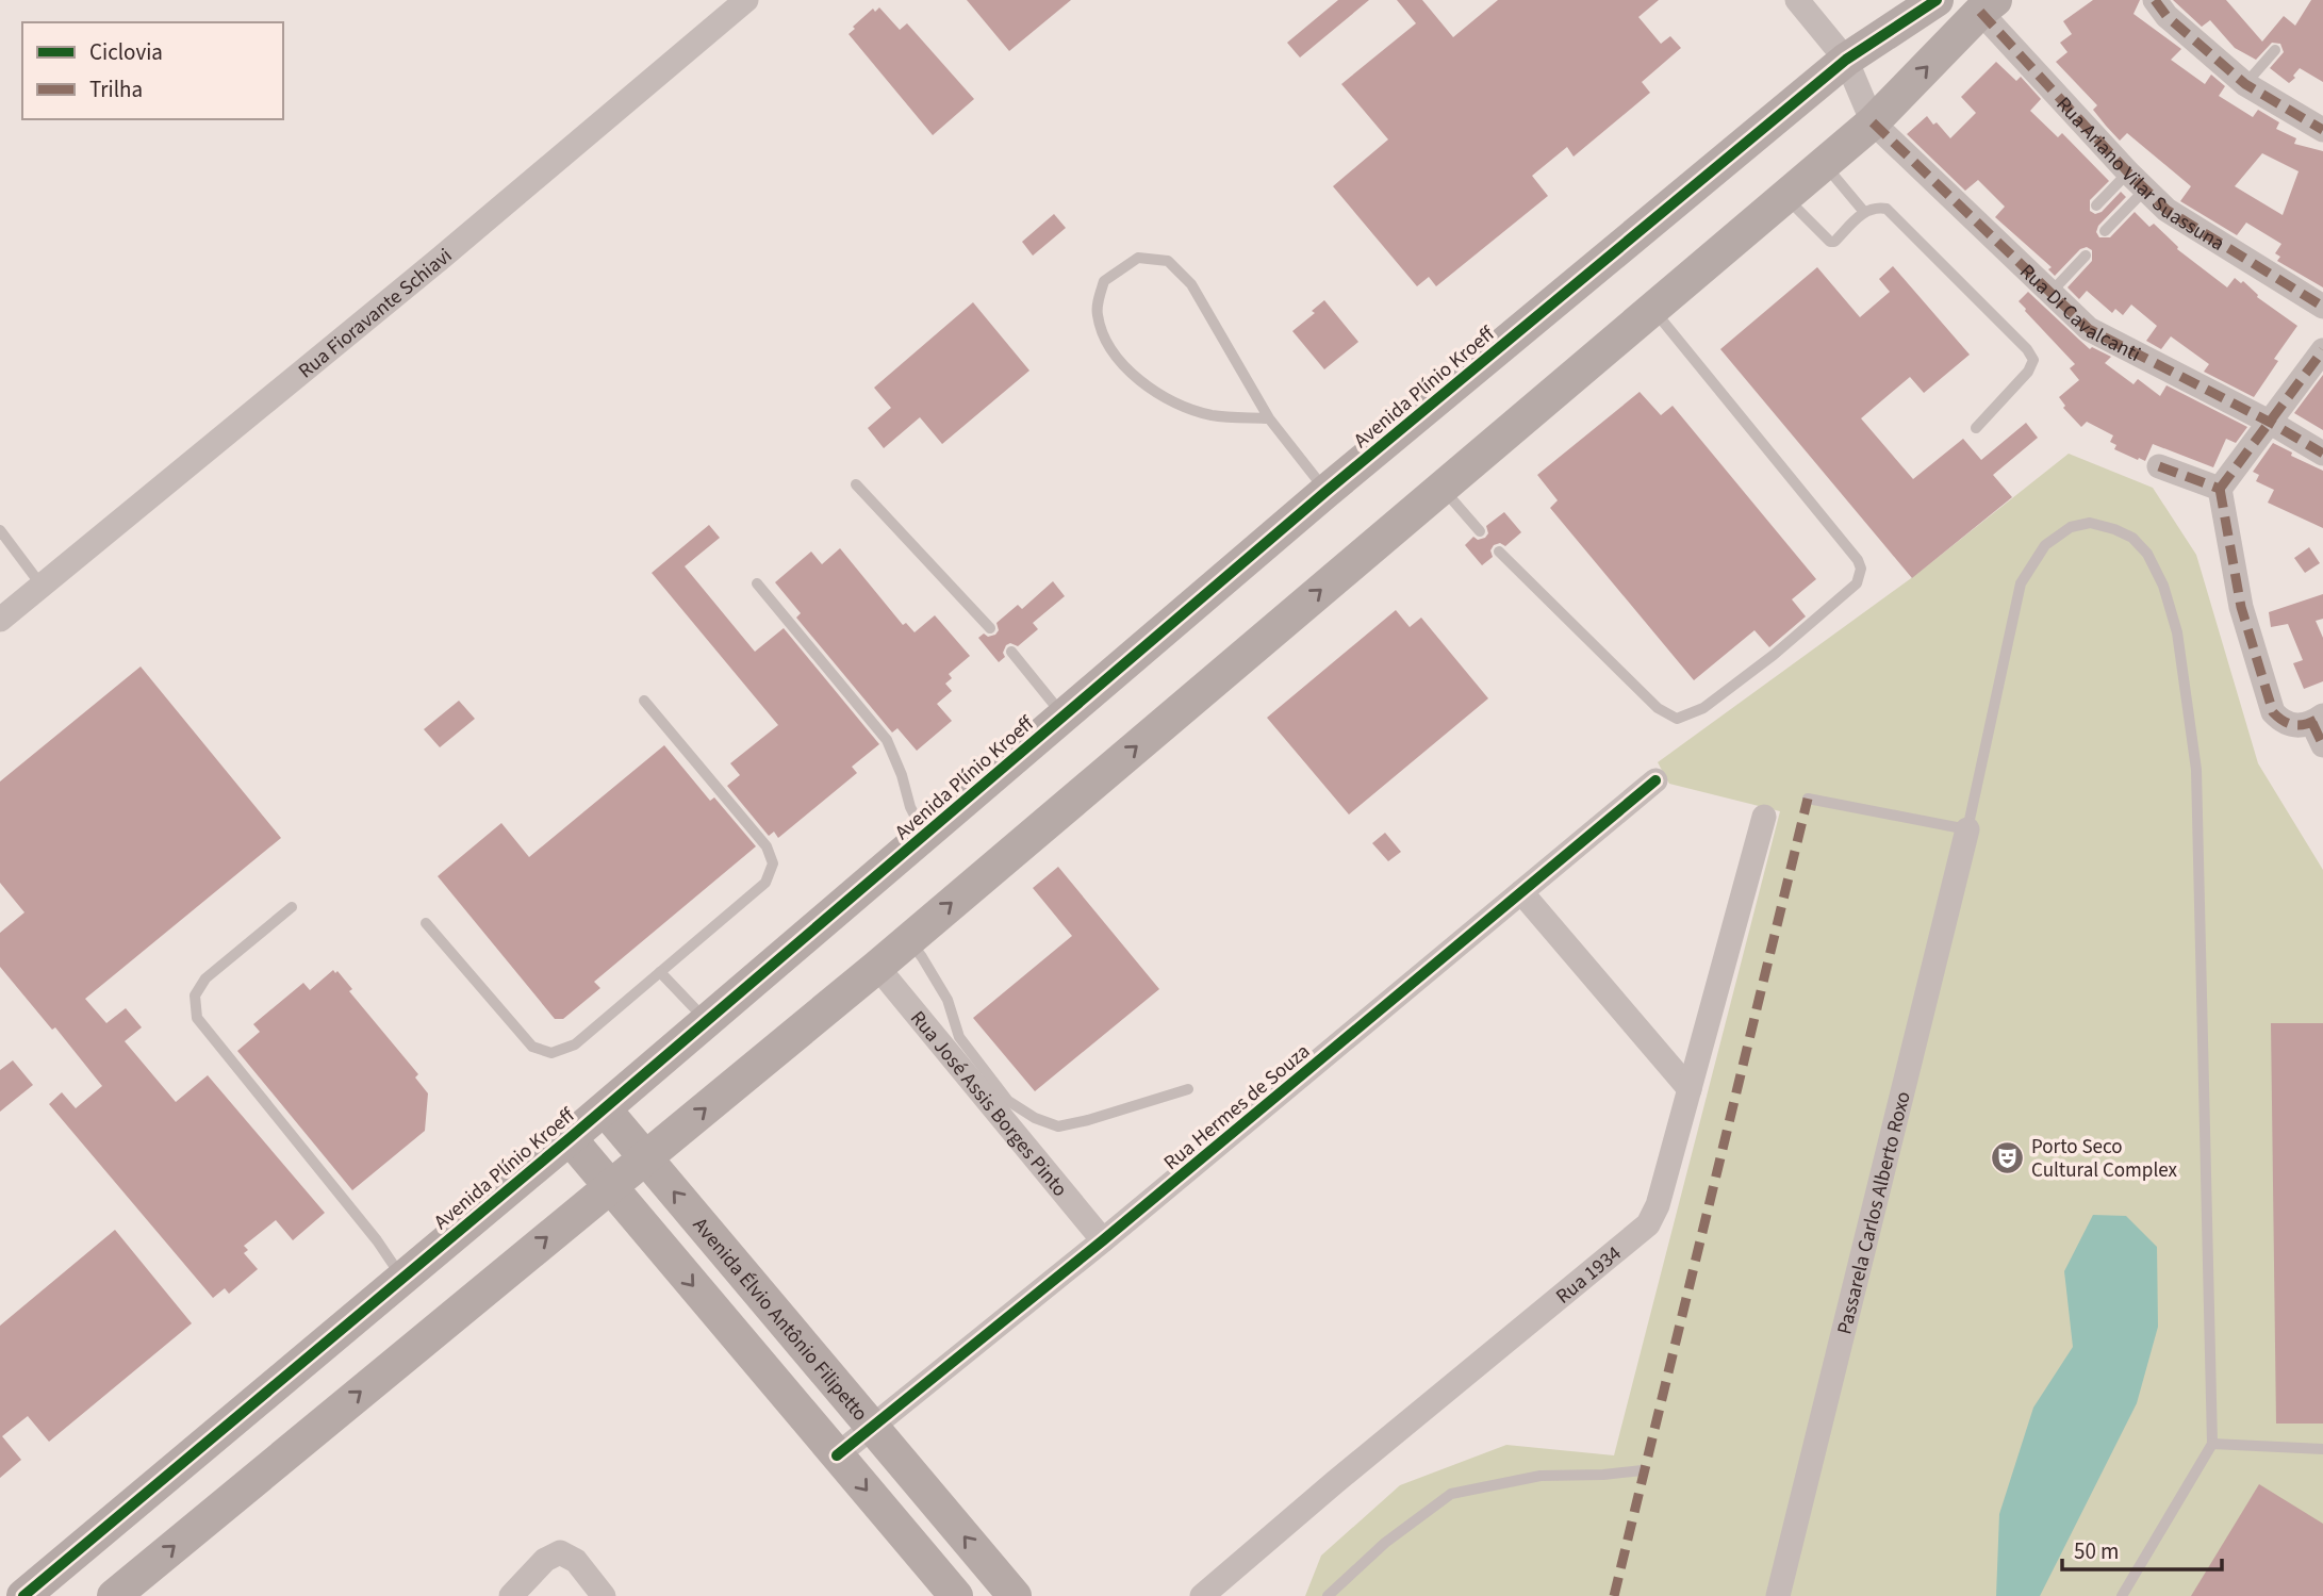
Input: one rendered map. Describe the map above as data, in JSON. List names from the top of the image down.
{
  "streets": {
    "main road": ["Avenida Plínio Kroeff", "Avenida Élvio Antônio Filipetto"],
    "street": [
      "Rua Ariano Vilar Suassuna",
      "Rua Di Cavalcanti",
      "Rua Fioravante Schiavi",
      "Rua José Assis Borges Pinto",
      "Rua Hermes de Souza",
      "Passarela Carlos Alberto Roxo",
      "Rua 1934"
    ]
  },
  "crossings": [
    ["Avenida Plínio Kroeff", "Avenida Élvio Antônio Filipetto"],
    ["Rua José Assis Borges Pinto", "Rua Hermes de Souza"],
    ["Rua Hermes de Souza", "Avenida Élvio Antônio Filipetto"]
  ],
  "places": {
    "theatre": ["Porto Seco Cultural Complex"]
  },
  "legend": ["Ciclovia", "Trilha"],
  "scale_bar": "50 m"
}
